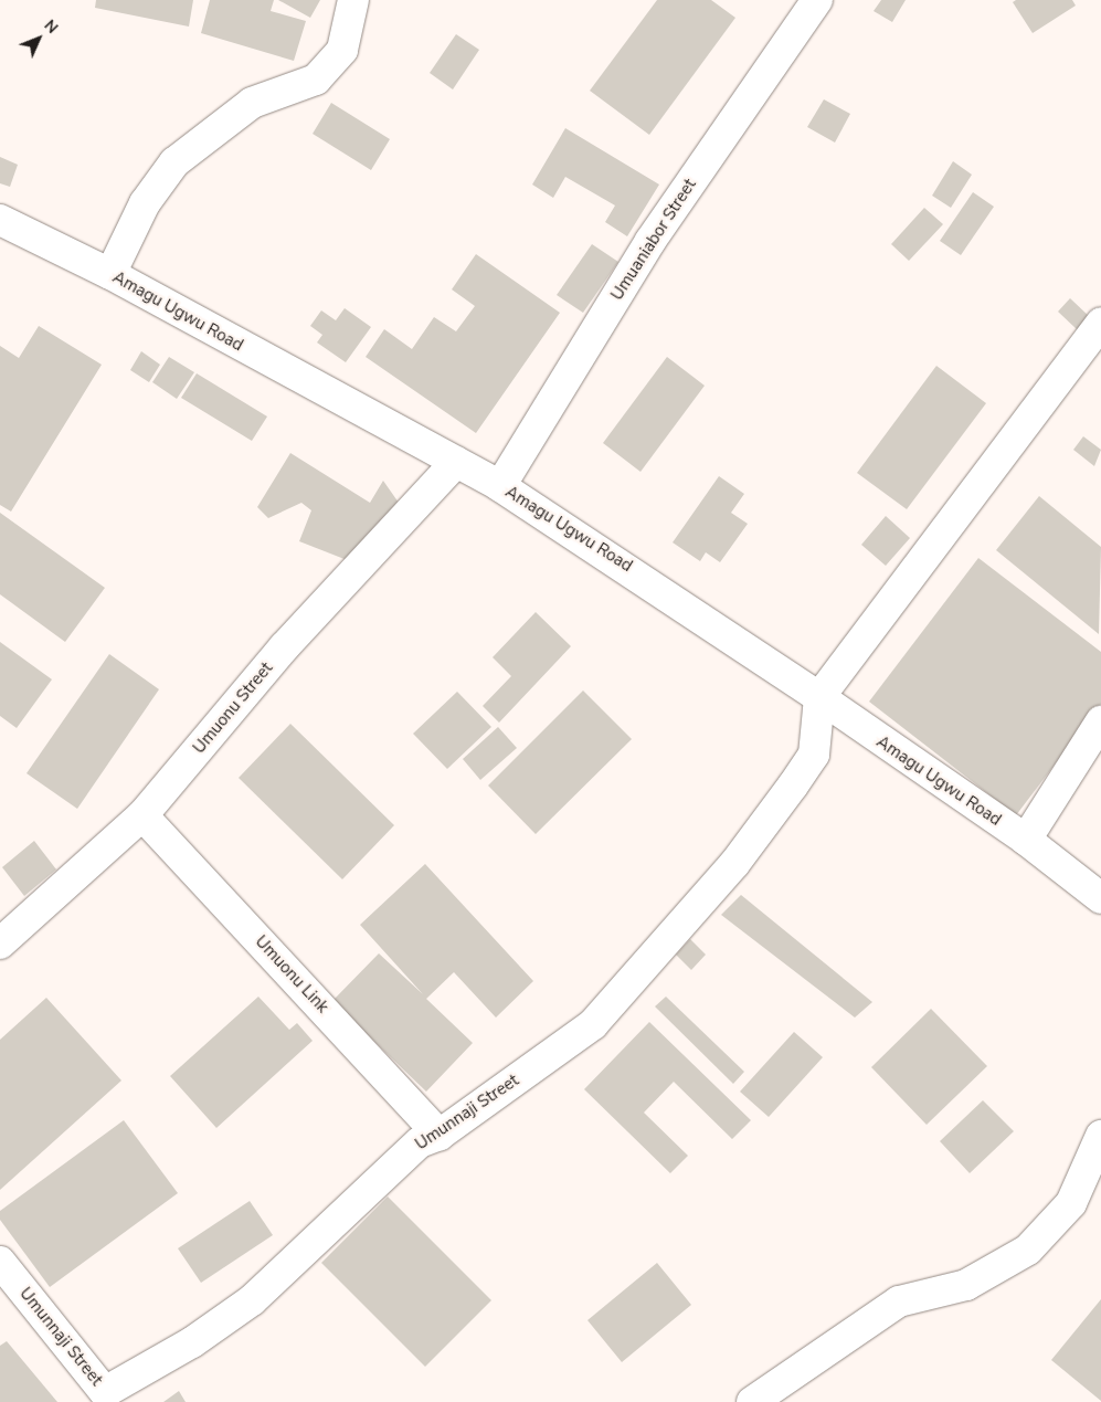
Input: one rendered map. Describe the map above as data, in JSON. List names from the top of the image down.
{
  "streets": {
    "street": [
      "Umuaniabor Street",
      "Amagu Ugwu Road",
      "Umuonu Street",
      "Umuonu Link",
      "Umunnaji Street"
    ]
  },
  "crossings": [
    ["Umuaniabor Street", "Amagu Ugwu Road"],
    ["Amagu Ugwu Road", "Umuonu Street"],
    ["Amagu Ugwu Road", "Umunnaji Street"],
    ["Umuonu Street", "Umuonu Link"],
    ["Umuonu Link", "Umunnaji Street"]
  ],
  "north": "top right"
}
